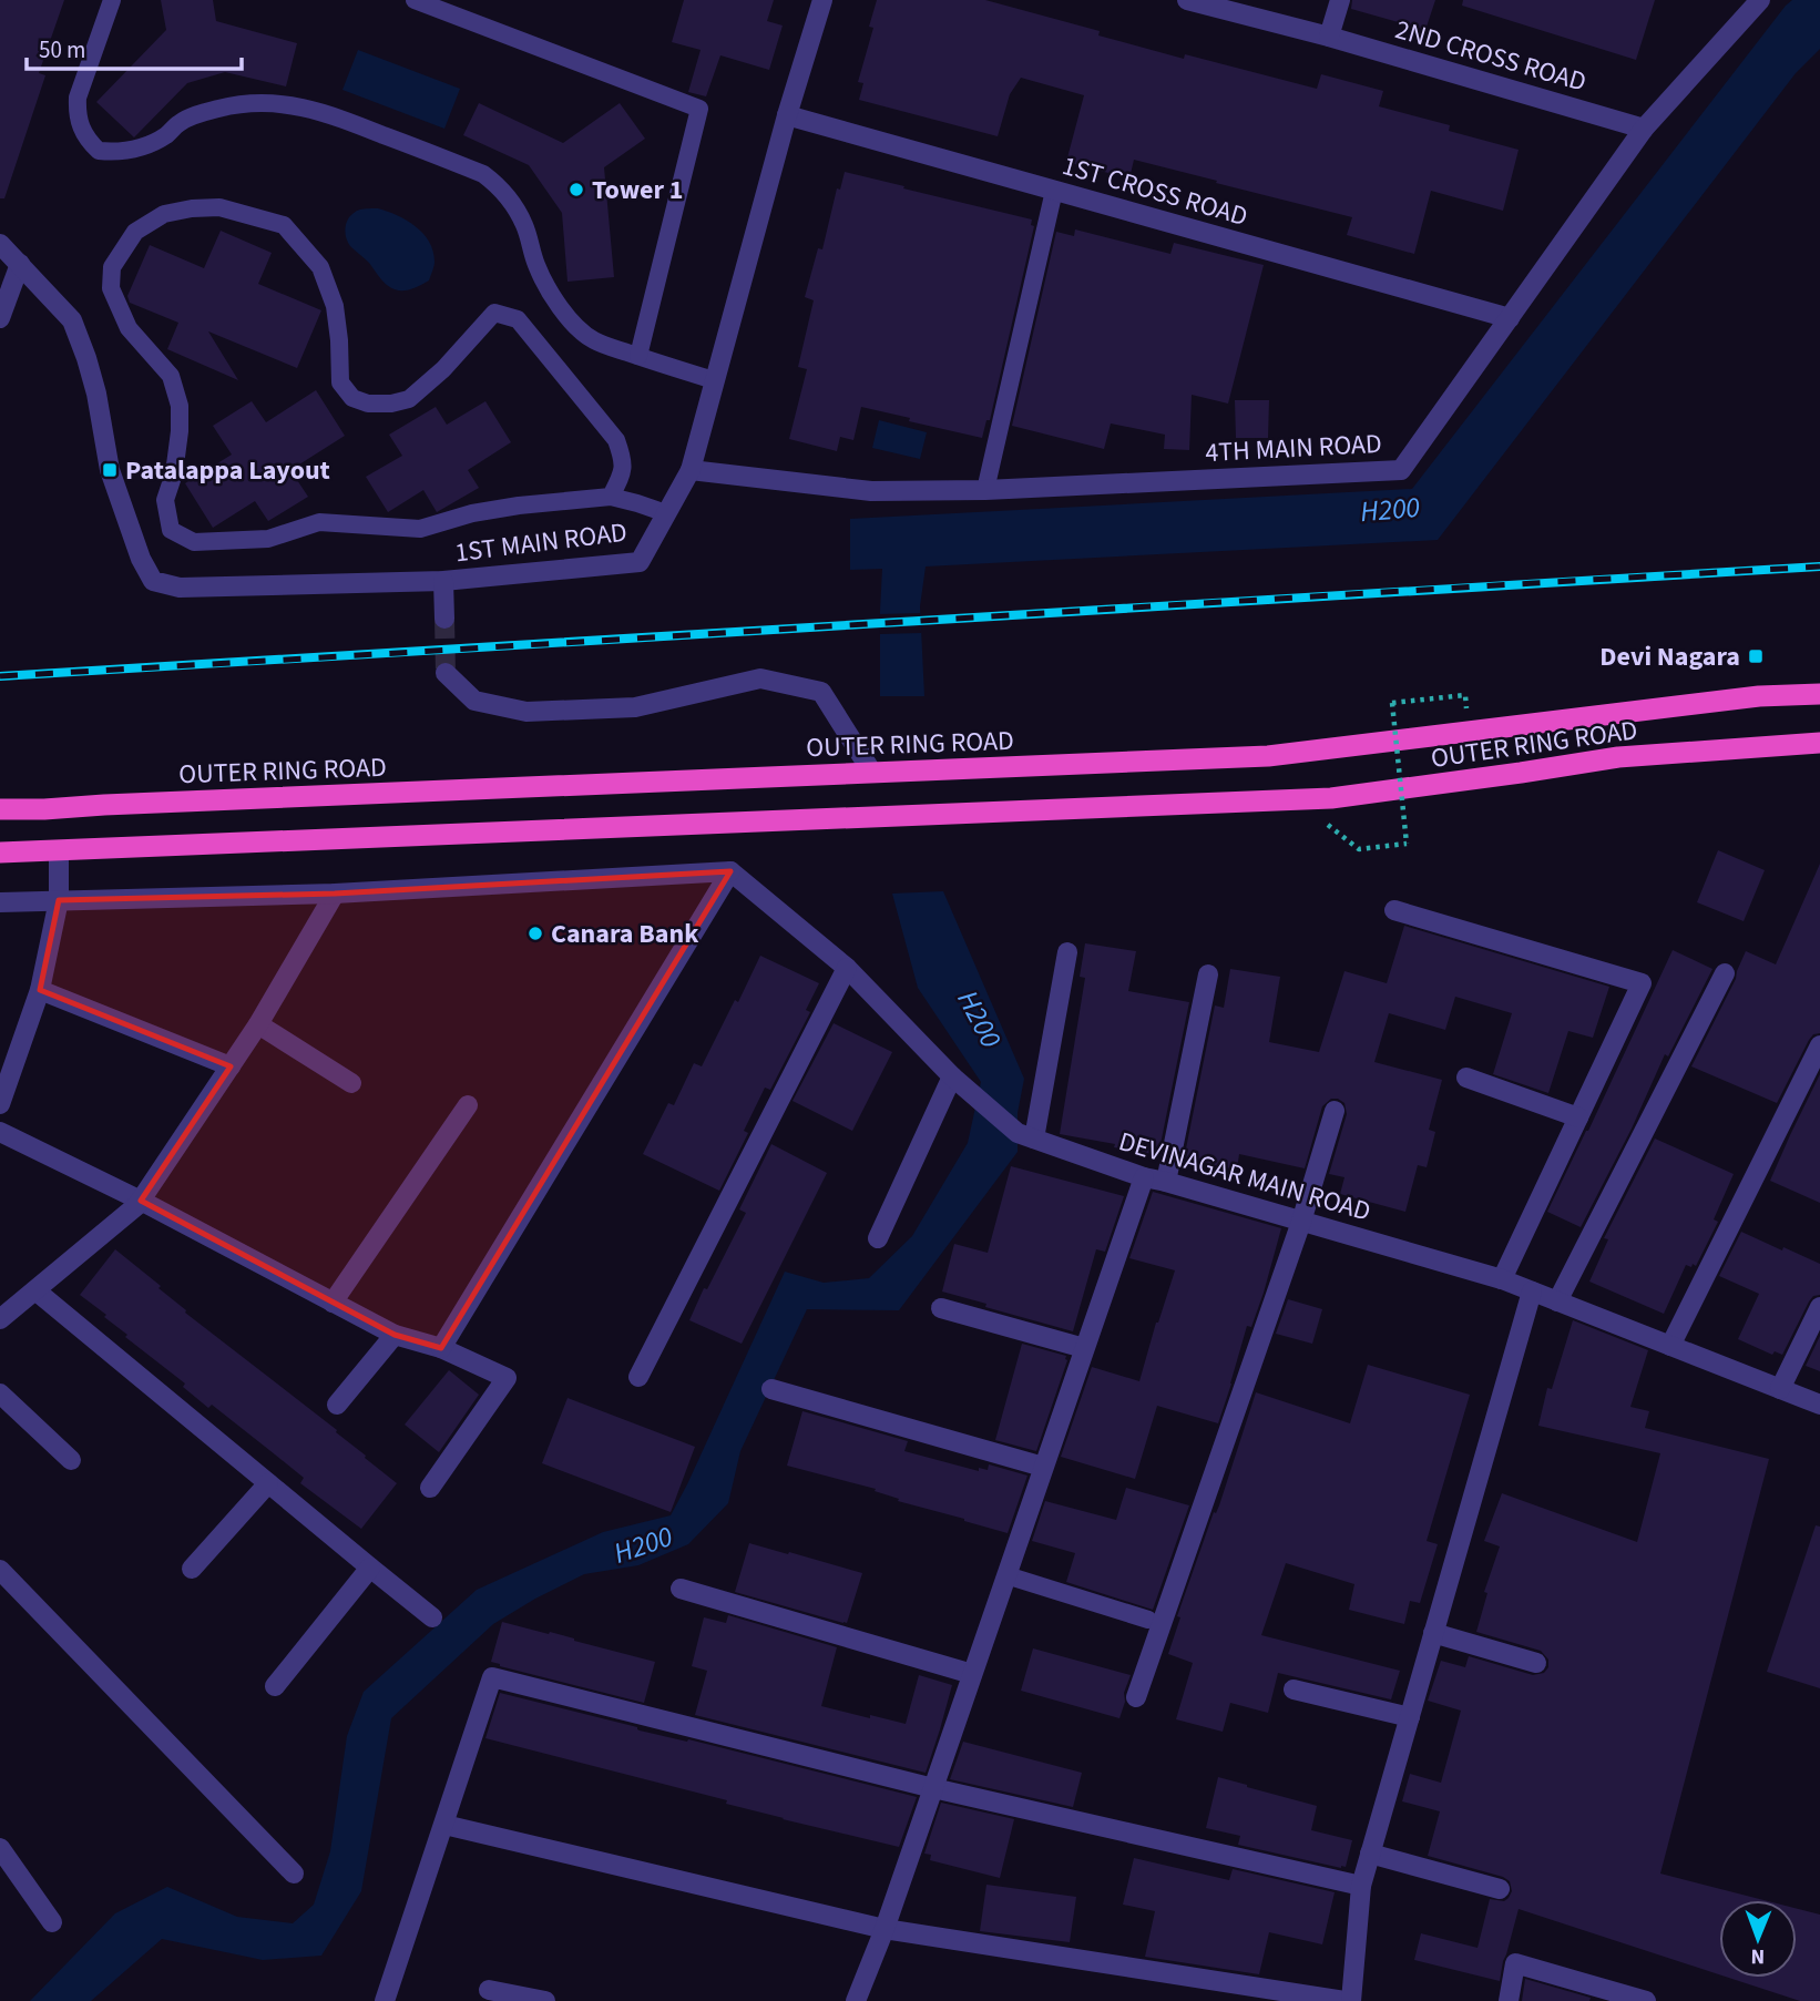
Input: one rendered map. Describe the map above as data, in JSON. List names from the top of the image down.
{
  "streets": {
    "highway": ["OUTER RING ROAD"],
    "street": [
      "2ND CROSS ROAD",
      "1ST CROSS ROAD",
      "4TH MAIN ROAD",
      "1ST MAIN ROAD",
      "DEVINAGAR MAIN ROAD"
    ]
  },
  "crossings": [
    ["2ND CROSS ROAD", "4TH MAIN ROAD"],
    ["1ST CROSS ROAD", "4TH MAIN ROAD"],
    ["1ST CROSS ROAD", "1ST MAIN ROAD"],
    ["4TH MAIN ROAD", "1ST MAIN ROAD"]
  ],
  "water": ["H200"],
  "places": {
    "other": ["Tower 1", "Canara Bank"],
    "transit": ["Patalappa Layout", "Devi Nagara"]
  },
  "scale_bar": "50 m",
  "north": "bottom"
}
